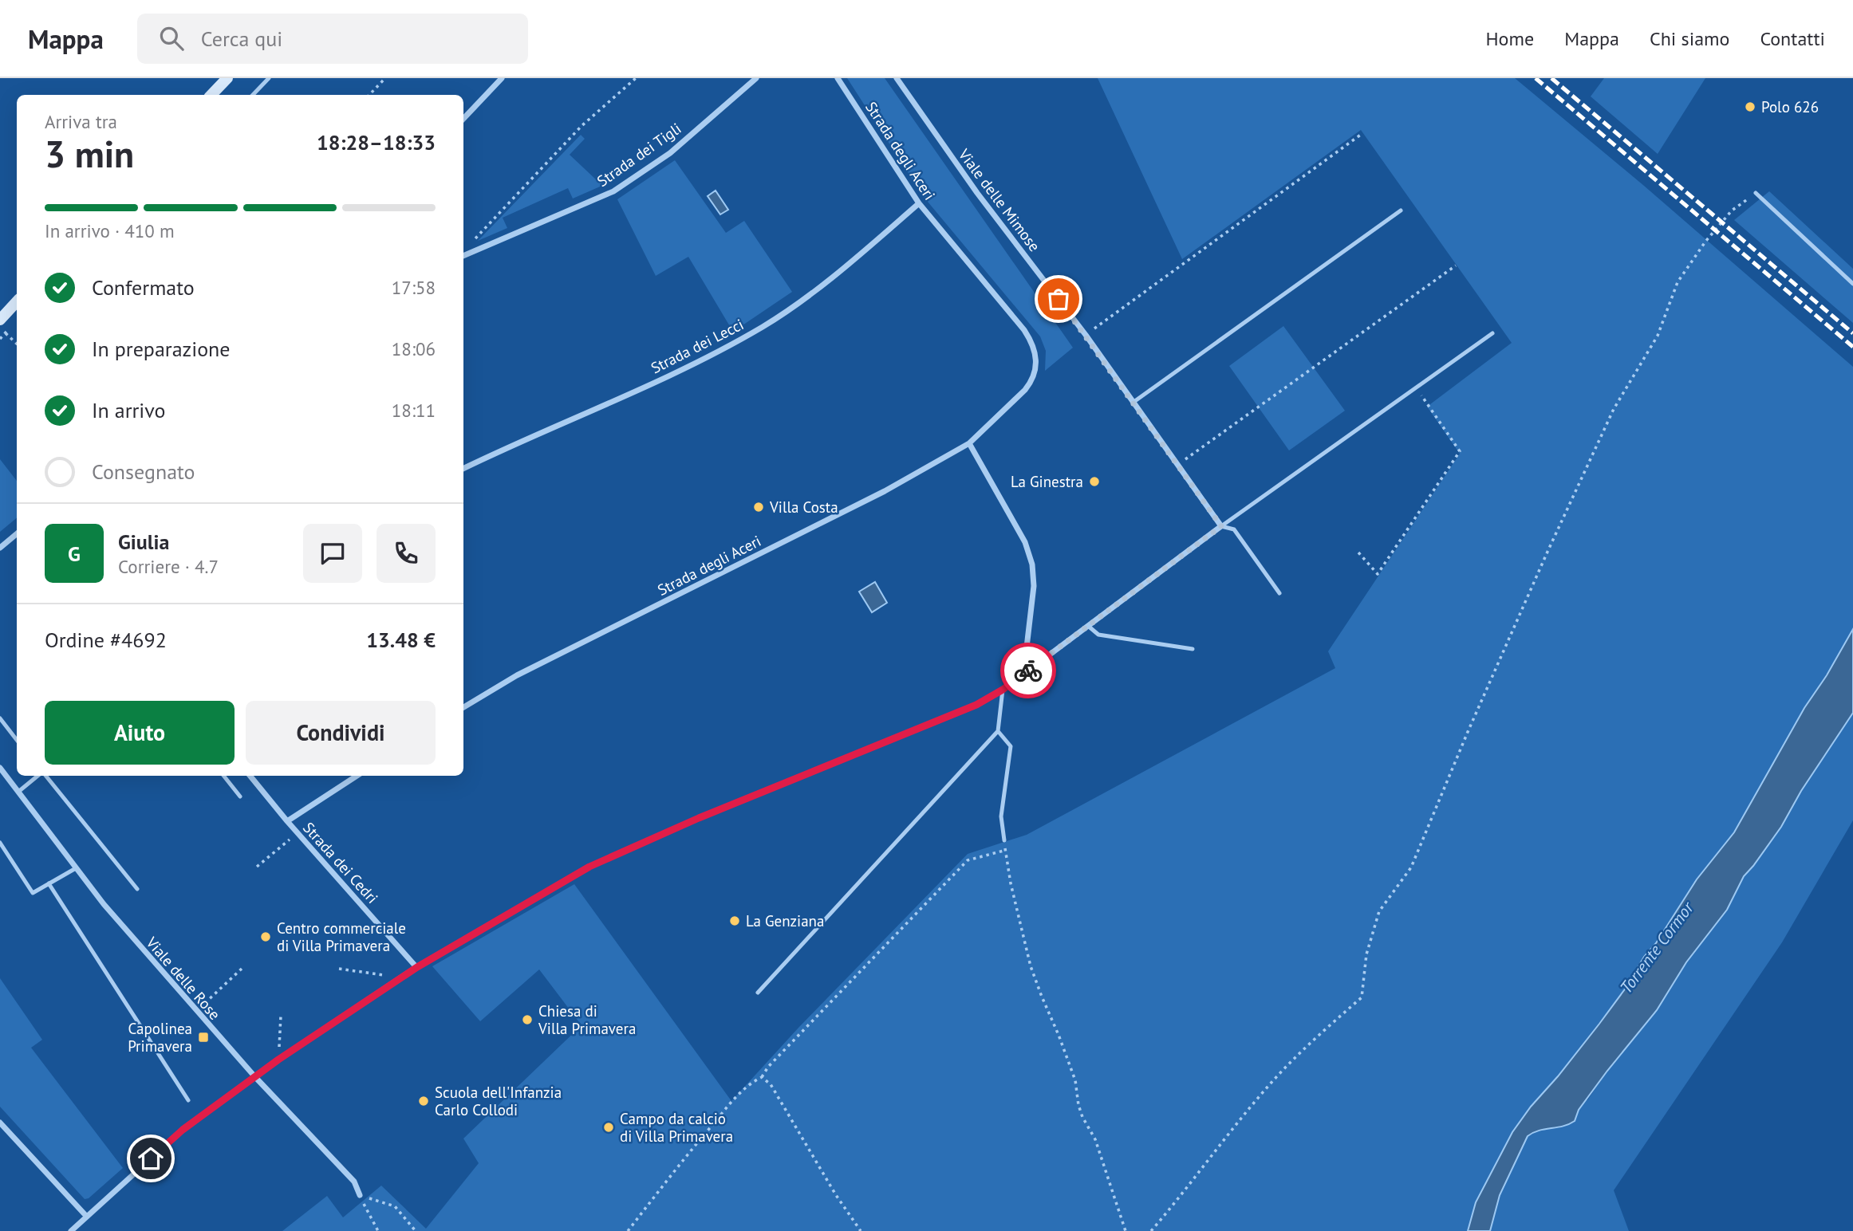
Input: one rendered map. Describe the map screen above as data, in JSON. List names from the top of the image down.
{
  "streets": {
    "street": [
      "Strada degli Aceri",
      "Strada dei Tigli",
      "Viale delle Mimose",
      "Strada dei Lecci",
      "Strada dei Cedri",
      "Viale delle Rose"
    ]
  },
  "crossings": [
    ["Strada degli Aceri", "Strada dei Lecci"]
  ],
  "water": ["Torrente Cormor"],
  "places": {
    "other": [
      "Polo 626",
      "La Ginestra",
      "Villa Costa",
      "La Genziana",
      "Centro commerciale di Villa Primavera",
      "Chiesa di Villa Primavera",
      "Scuola dell'Infanzia Carlo Collodi",
      "Campo da calcio di Villa Primavera"
    ],
    "transit": ["Capolinea Primavera"]
  },
  "page": {
    "header": "Mappa",
    "search": "Cerca qui",
    "nav": [
      "Home",
      "Mappa",
      "Chi siamo",
      "Contatti"
    ],
    "heading": ["3 min", "Arriva tra", "18:28–18:33"],
    "panel": [
      "Giulia",
      "Corriere · 4.7",
      "Ordine #4692",
      "13.48 €"
    ],
    "bar": "In arrivo · 410 m",
    "list": [
      ["Confermato", "17:58"],
      ["In preparazione", "18:06"],
      ["In arrivo", "18:11"],
      "Consegnato"
    ],
    "round": "G",
    "buttons": ["Aiuto", "Condividi"]
  }
}
